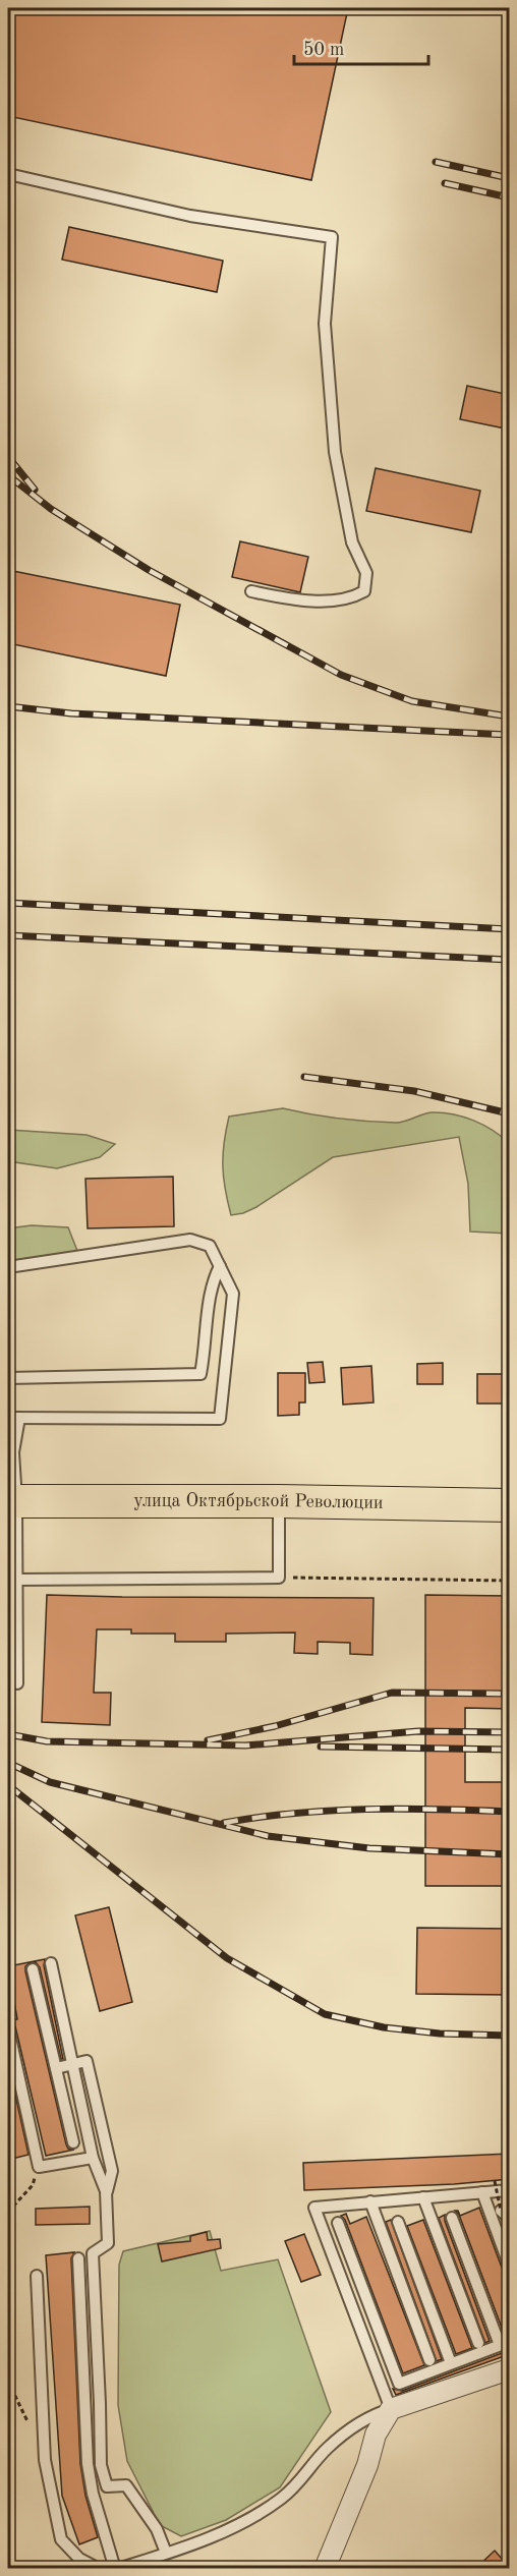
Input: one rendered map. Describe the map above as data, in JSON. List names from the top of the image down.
{
  "streets": {
    "main road": ["улица Октябрьской Революции"]
  },
  "scale_bar": "50 m"
}
